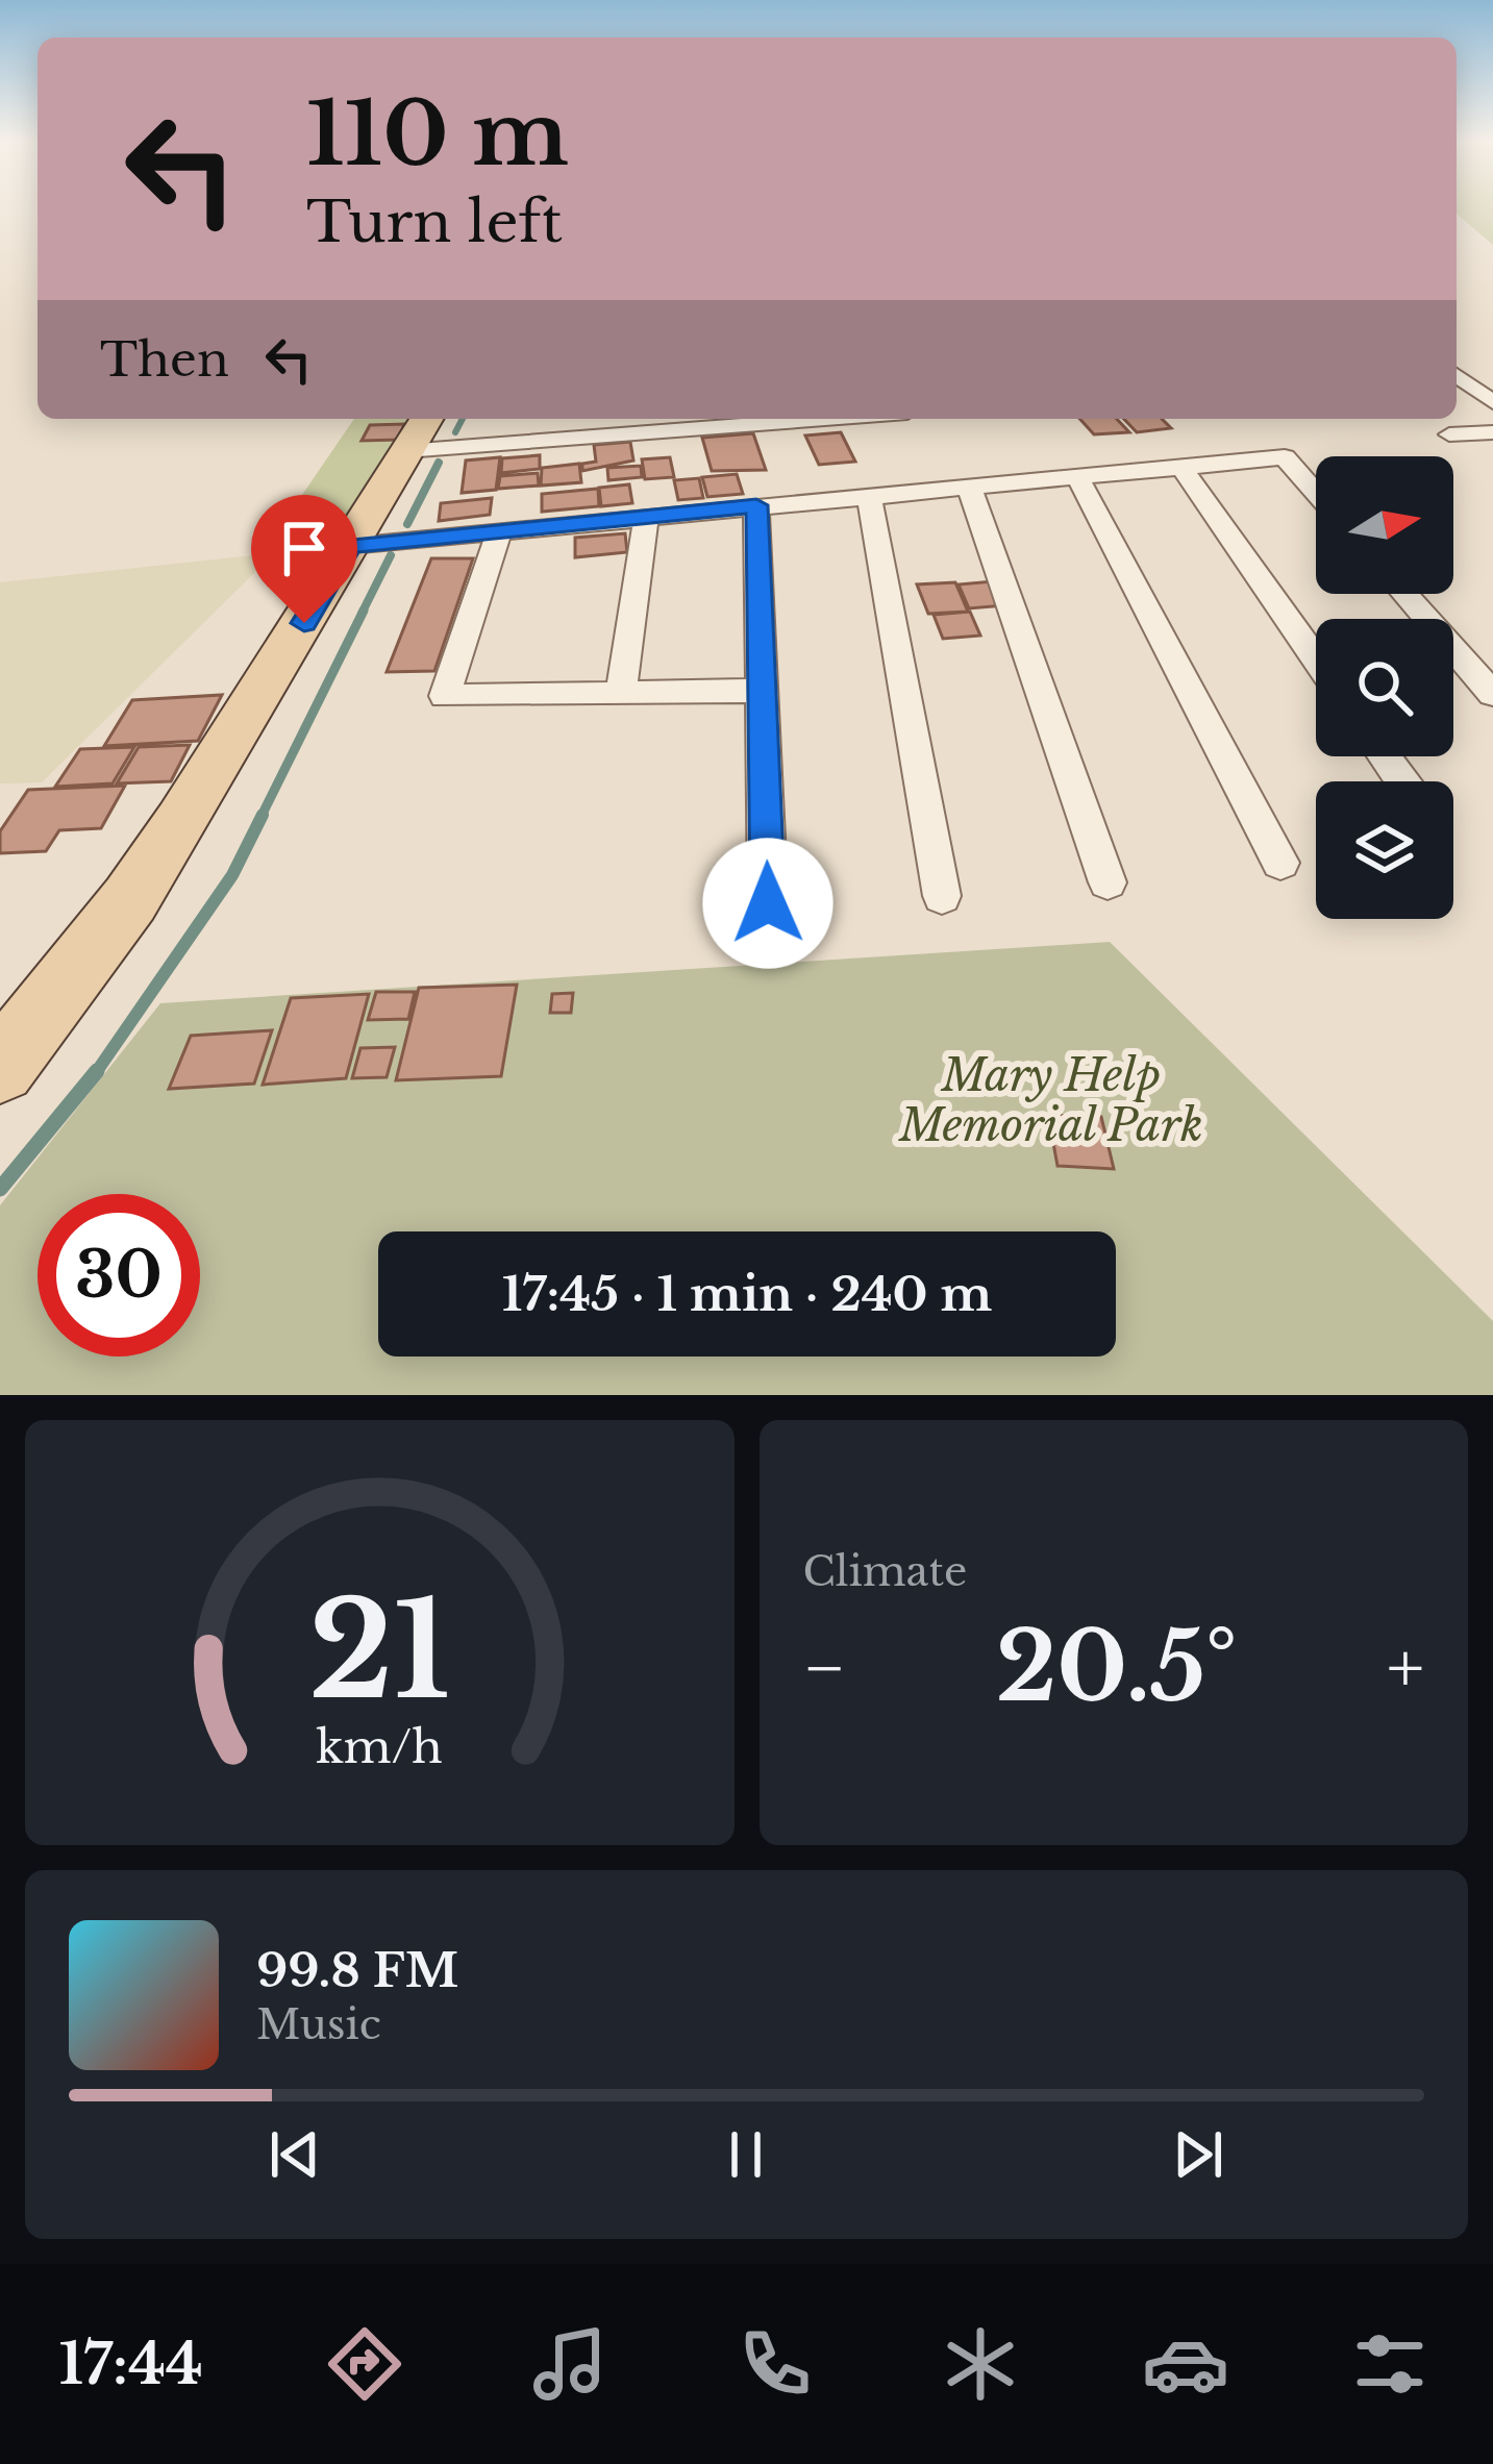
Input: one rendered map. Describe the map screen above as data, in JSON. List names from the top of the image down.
{
  "parks": ["Mary Help Memorial Park"],
  "north": "right",
  "page": {
    "turn": ["110 m", "Turn left"],
    "then": "Then",
    "limit": "30",
    "trip": "17:45 · 1 min · 240 m",
    "tile": "Climate",
    "heat": ["−", "20.5°", "+"],
    "song": ["99.8 FM", "Music"],
    "tabs": "17:44",
    "gauge": ["21", "km/h"]
  }
}
